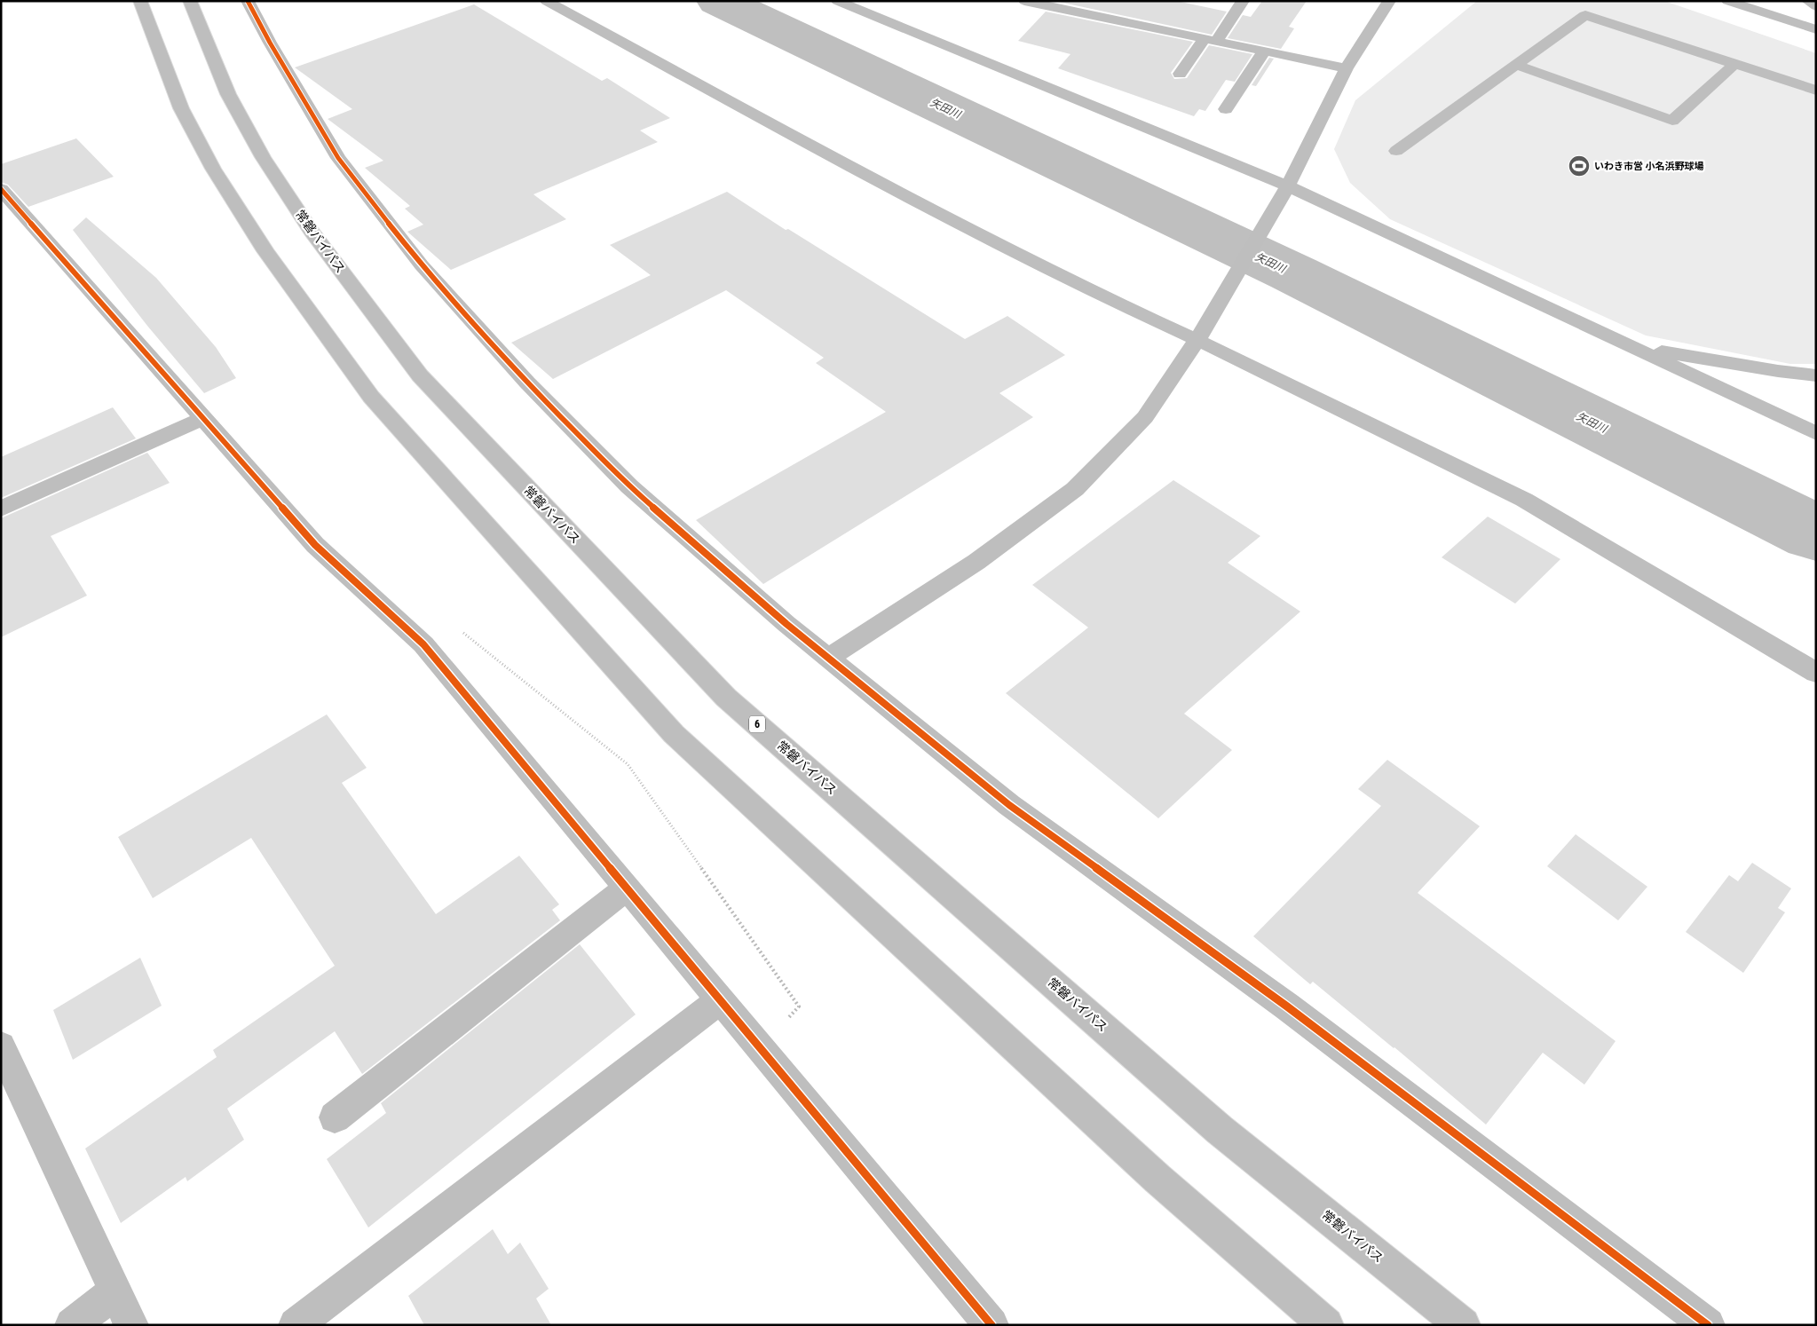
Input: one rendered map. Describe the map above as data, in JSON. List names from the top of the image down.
{
  "streets": {
    "main road": ["常磐バイパス", "6"]
  },
  "water": ["矢田川"],
  "places": {
    "sports": ["いわき市営 小名浜野球場"]
  }
}
